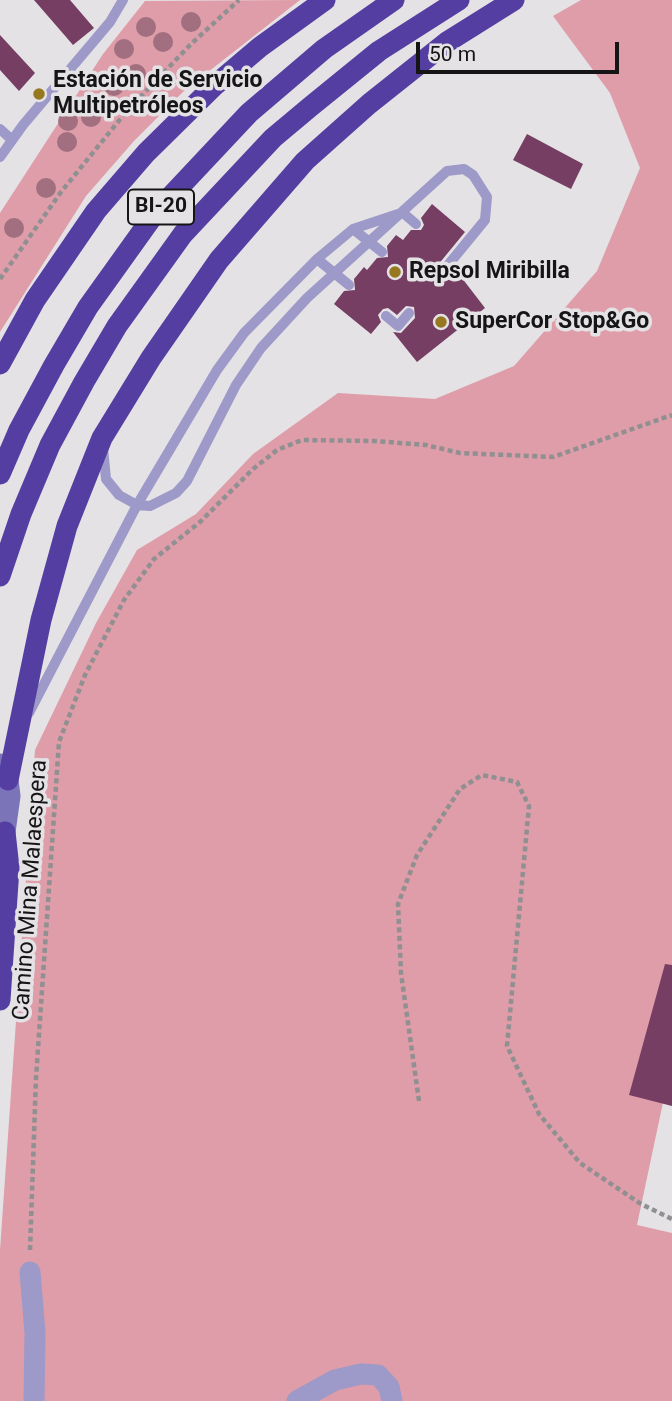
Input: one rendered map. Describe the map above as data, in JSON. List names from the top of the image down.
{
  "streets": {
    "highway": ["BI-20"],
    "path": ["Camino Mina Malaespera"]
  },
  "places": ["Estación de Servicio Multipetróleos", "Repsol Miribilla", "SuperCor Stop&Go"],
  "scale_bar": "50 m"
}
